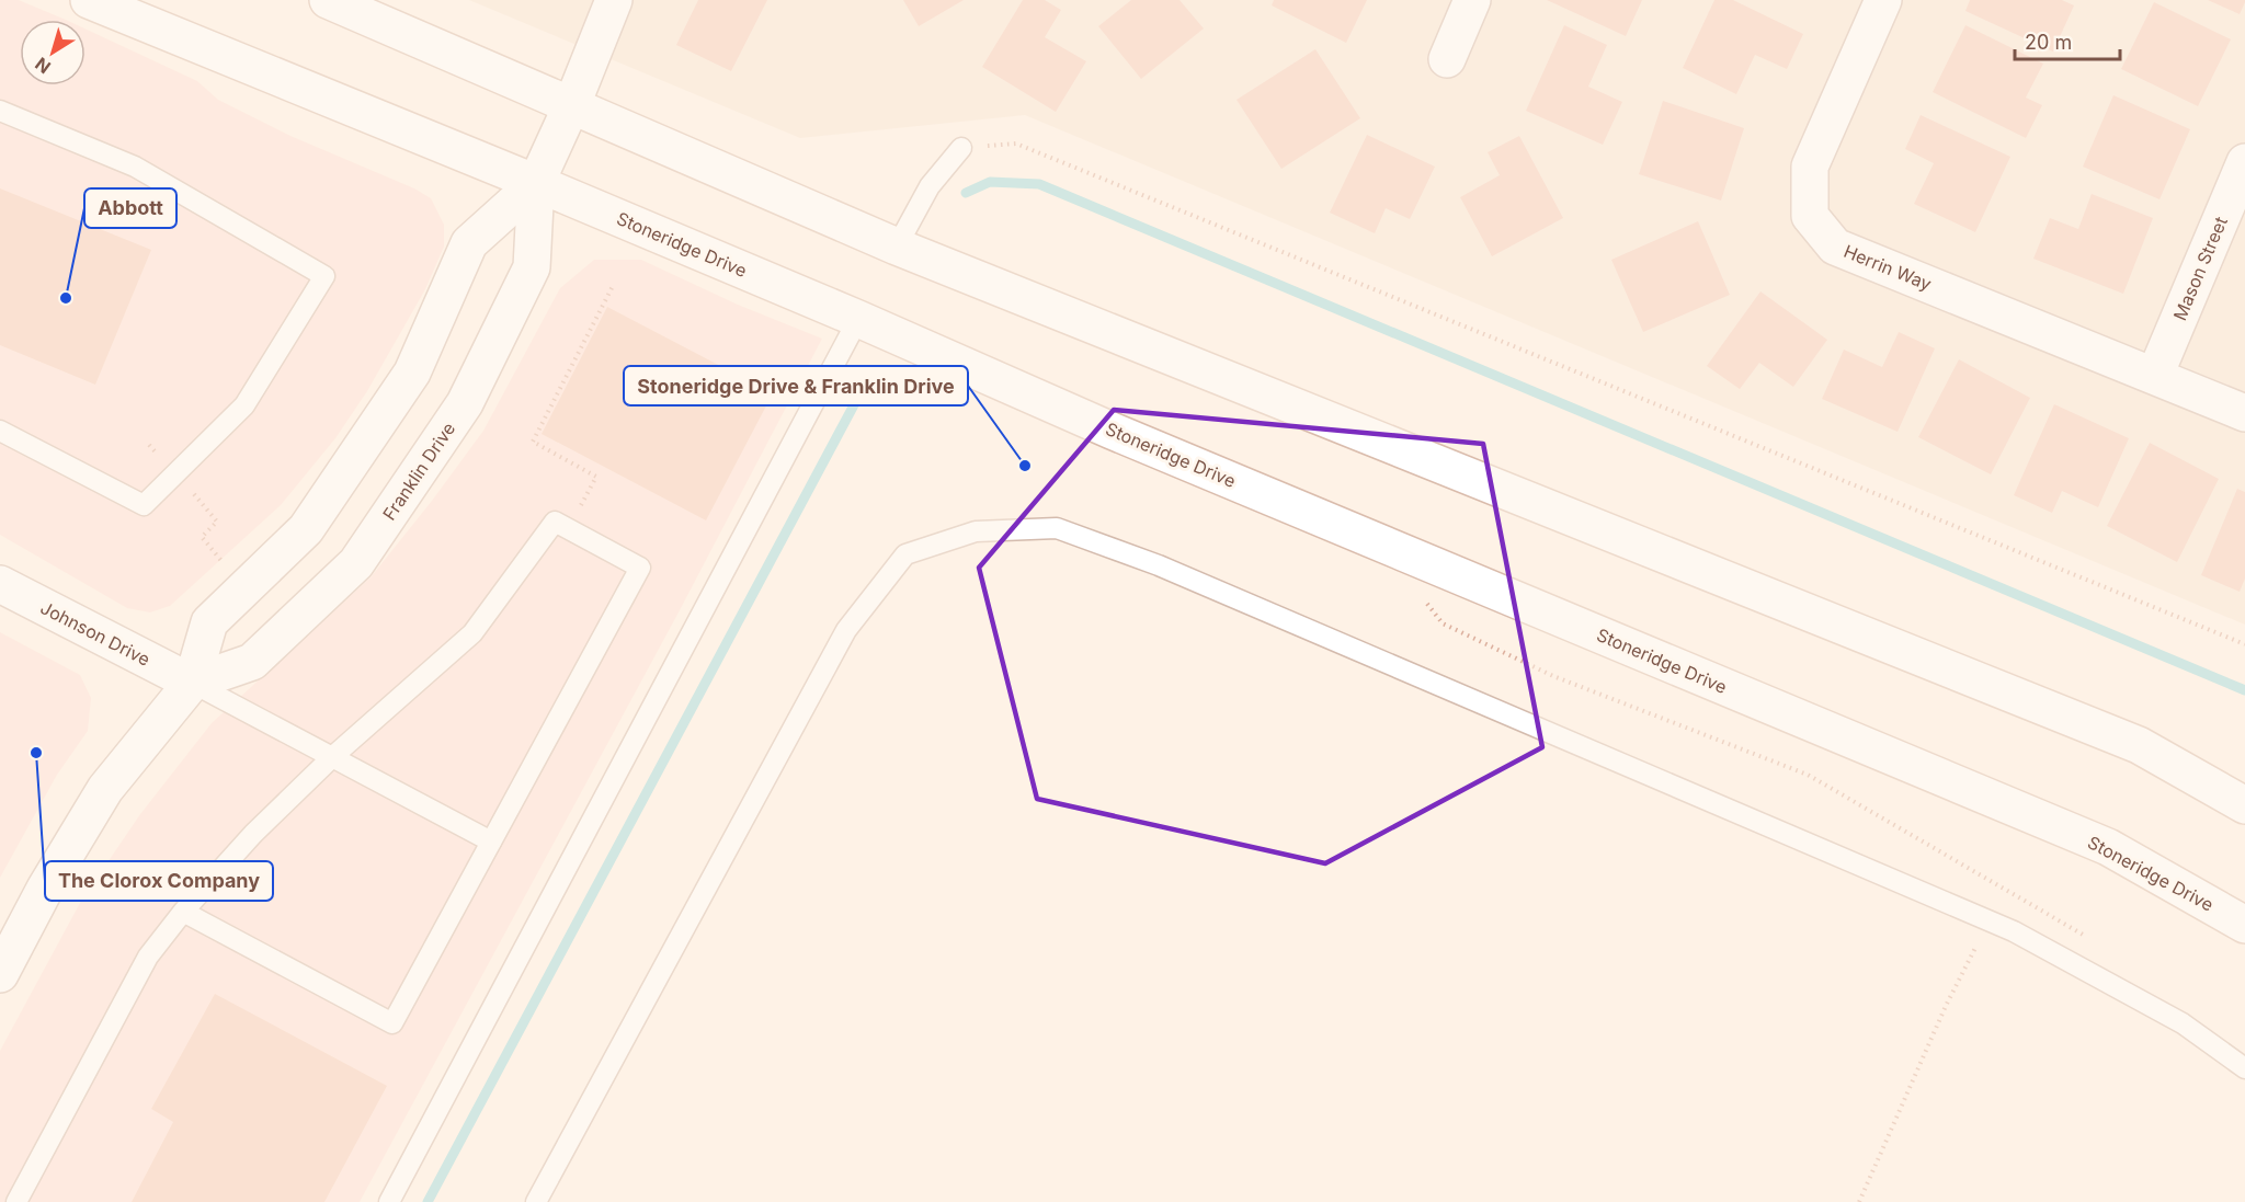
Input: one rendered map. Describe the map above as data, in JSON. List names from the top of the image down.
{
  "streets": {
    "main road": [
      "Stoneridge Drive",
      "Herrin Way",
      "Mason Street",
      "Franklin Drive",
      "Johnson Drive"
    ]
  },
  "crossings": [
    ["Stoneridge Drive", "Franklin Drive"],
    ["Herrin Way", "Mason Street"],
    ["Franklin Drive", "Johnson Drive"]
  ],
  "places": ["Abbott", "Stoneridge Drive & Franklin Drive", "The Clorox Company"],
  "scale_bar": "20 m",
  "north": "bottom left"
}
